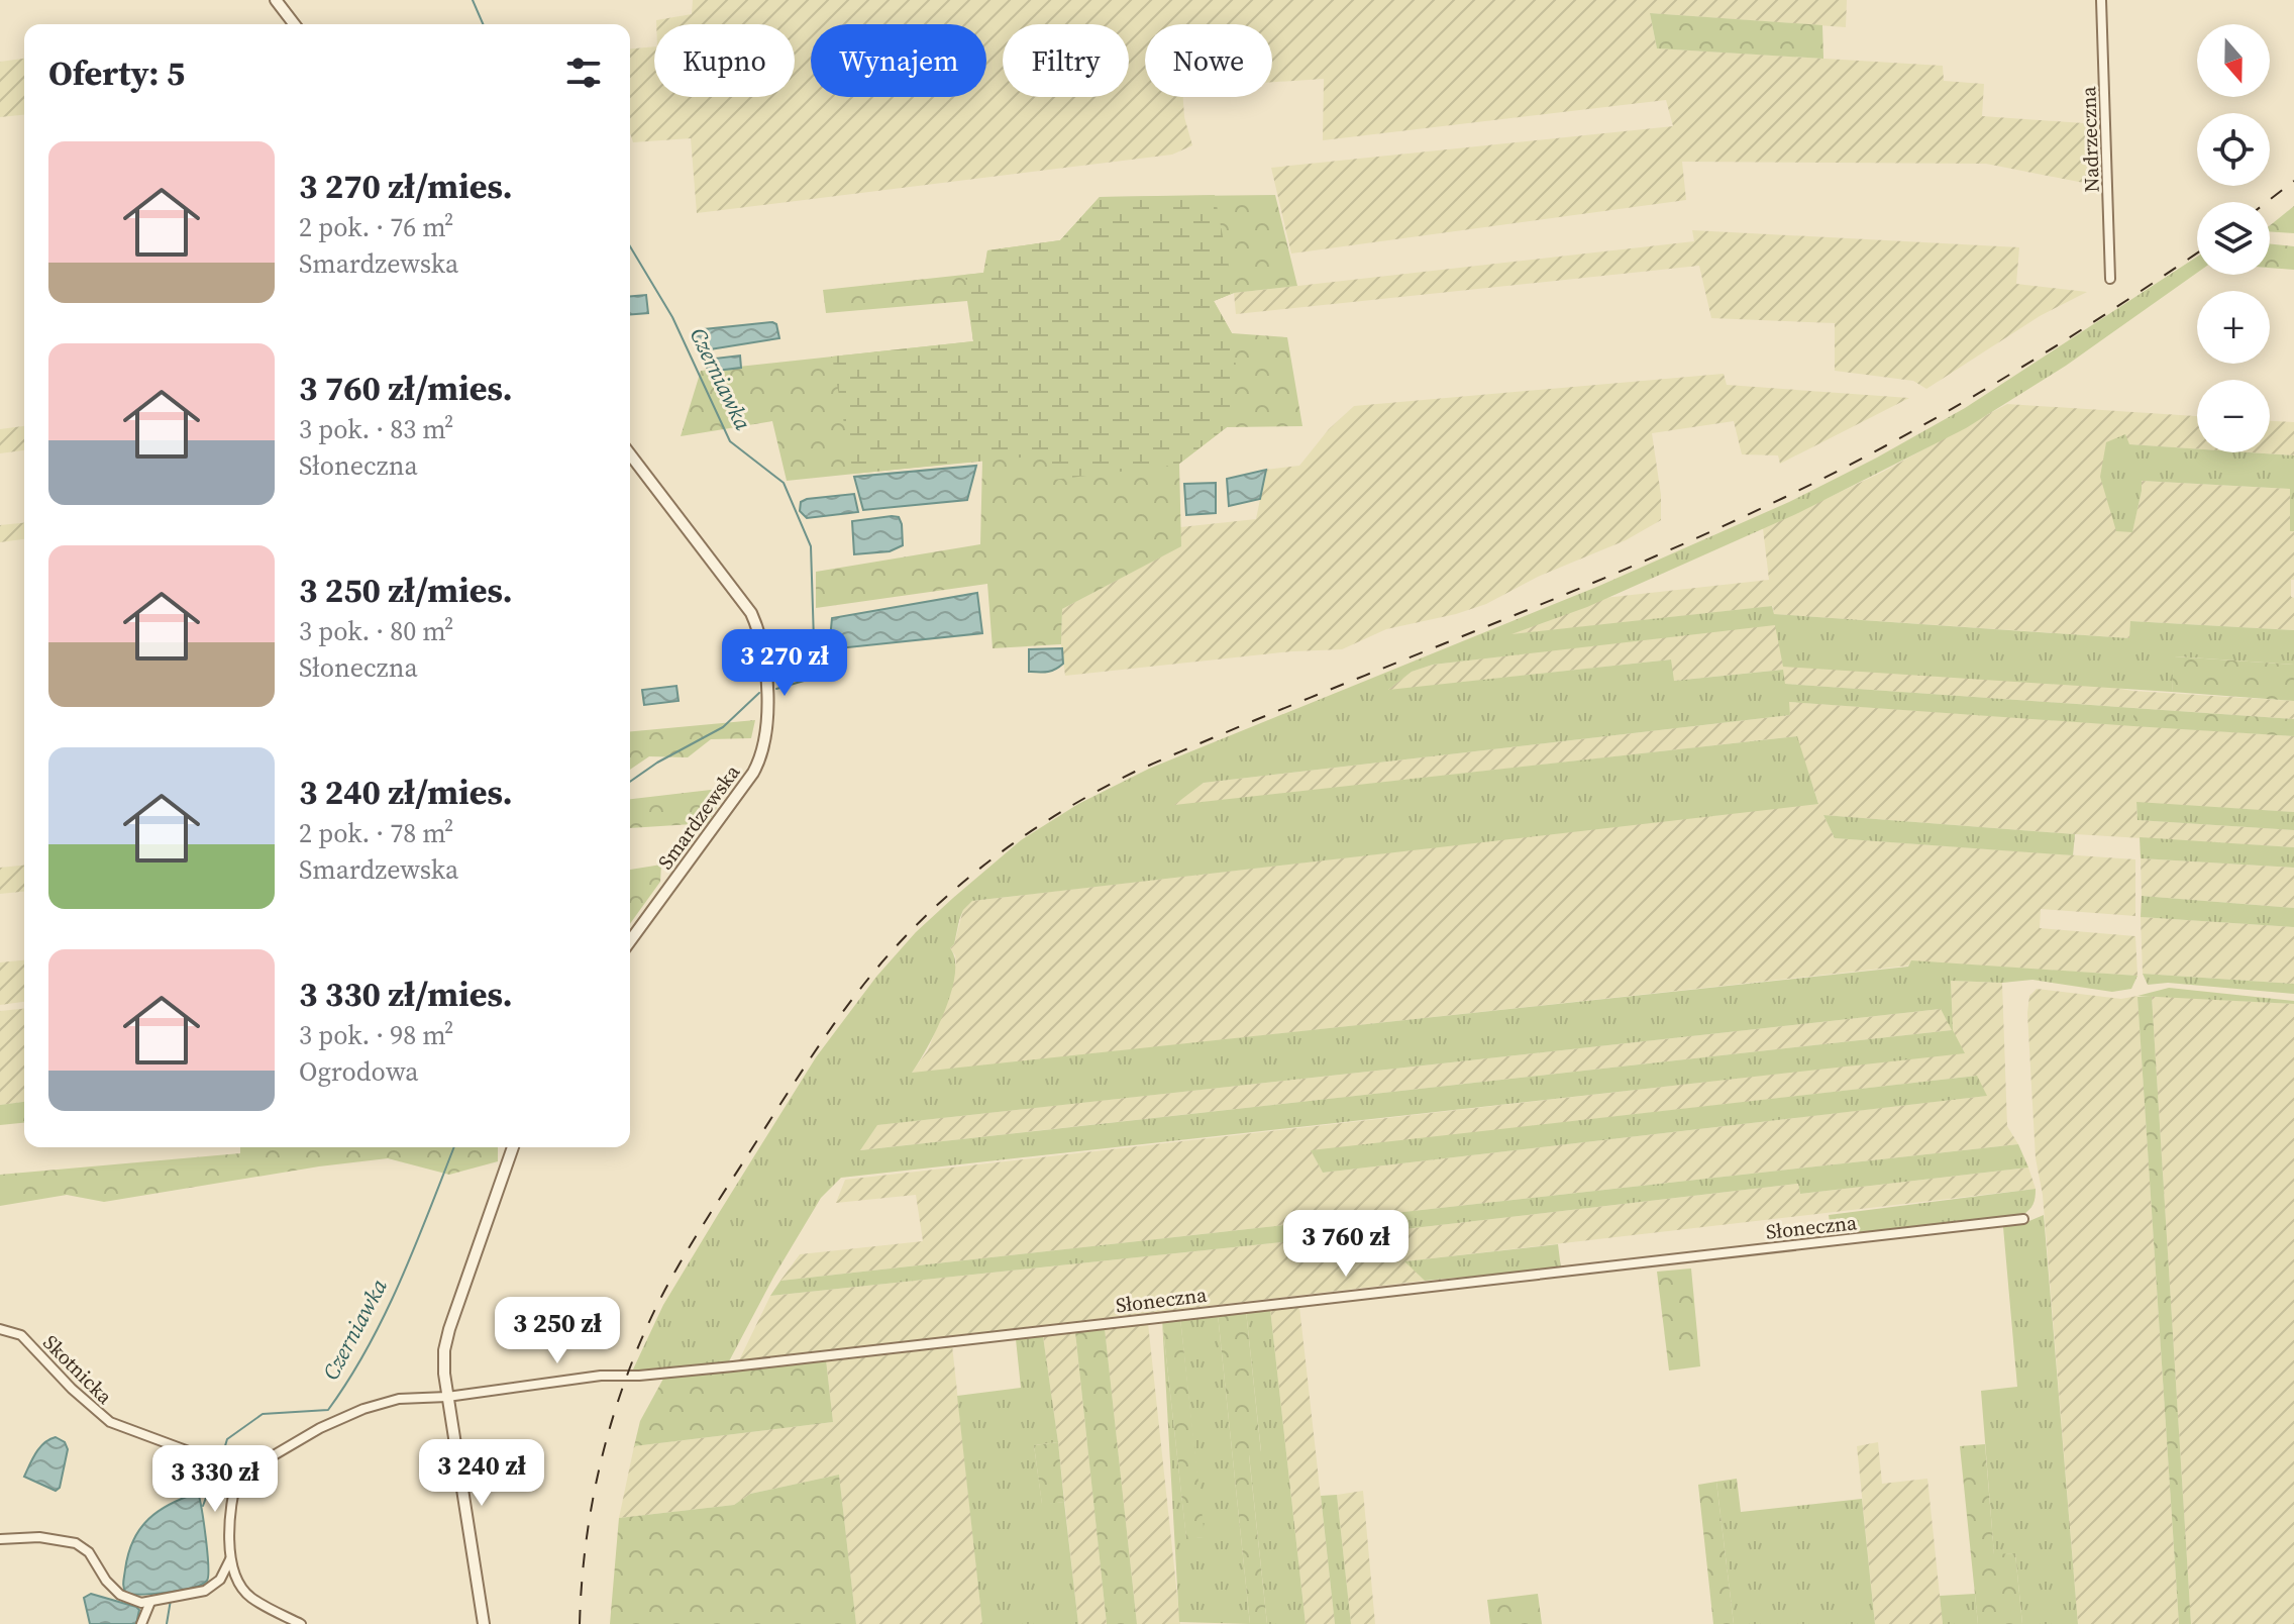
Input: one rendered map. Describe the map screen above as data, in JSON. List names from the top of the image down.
{
  "streets": {
    "street": [
      "Nadrzeczna",
      "Smardzewska",
      "Słoneczna",
      "Skotnicka"
    ]
  },
  "water": ["Czerniawka"],
  "north": "bottom",
  "page": {
    "map_buttons": ["+", "−"],
    "chip": [
      "Kupno",
      "Wynajem",
      "Filtry",
      "Nowe"
    ],
    "heading": "Oferty: 5",
    "list": [
      {
        "name": "3 270 zł/mies.",
        "note": "2 pok. · 76 m² · Smardzewska"
      },
      {
        "name": "3 760 zł/mies.",
        "note": "3 pok. · 83 m² · Słoneczna"
      },
      {
        "name": "3 250 zł/mies.",
        "note": "3 pok. · 80 m² · Słoneczna"
      },
      {
        "name": "3 240 zł/mies.",
        "note": "2 pok. · 78 m² · Smardzewska"
      },
      {
        "name": "3 330 zł/mies.",
        "note": "3 pok. · 98 m² · Ogrodowa"
      }
    ],
    "price": [
      "3 270 zł",
      "3 760 zł",
      "3 250 zł",
      "3 240 zł",
      "3 330 zł"
    ]
  }
}
